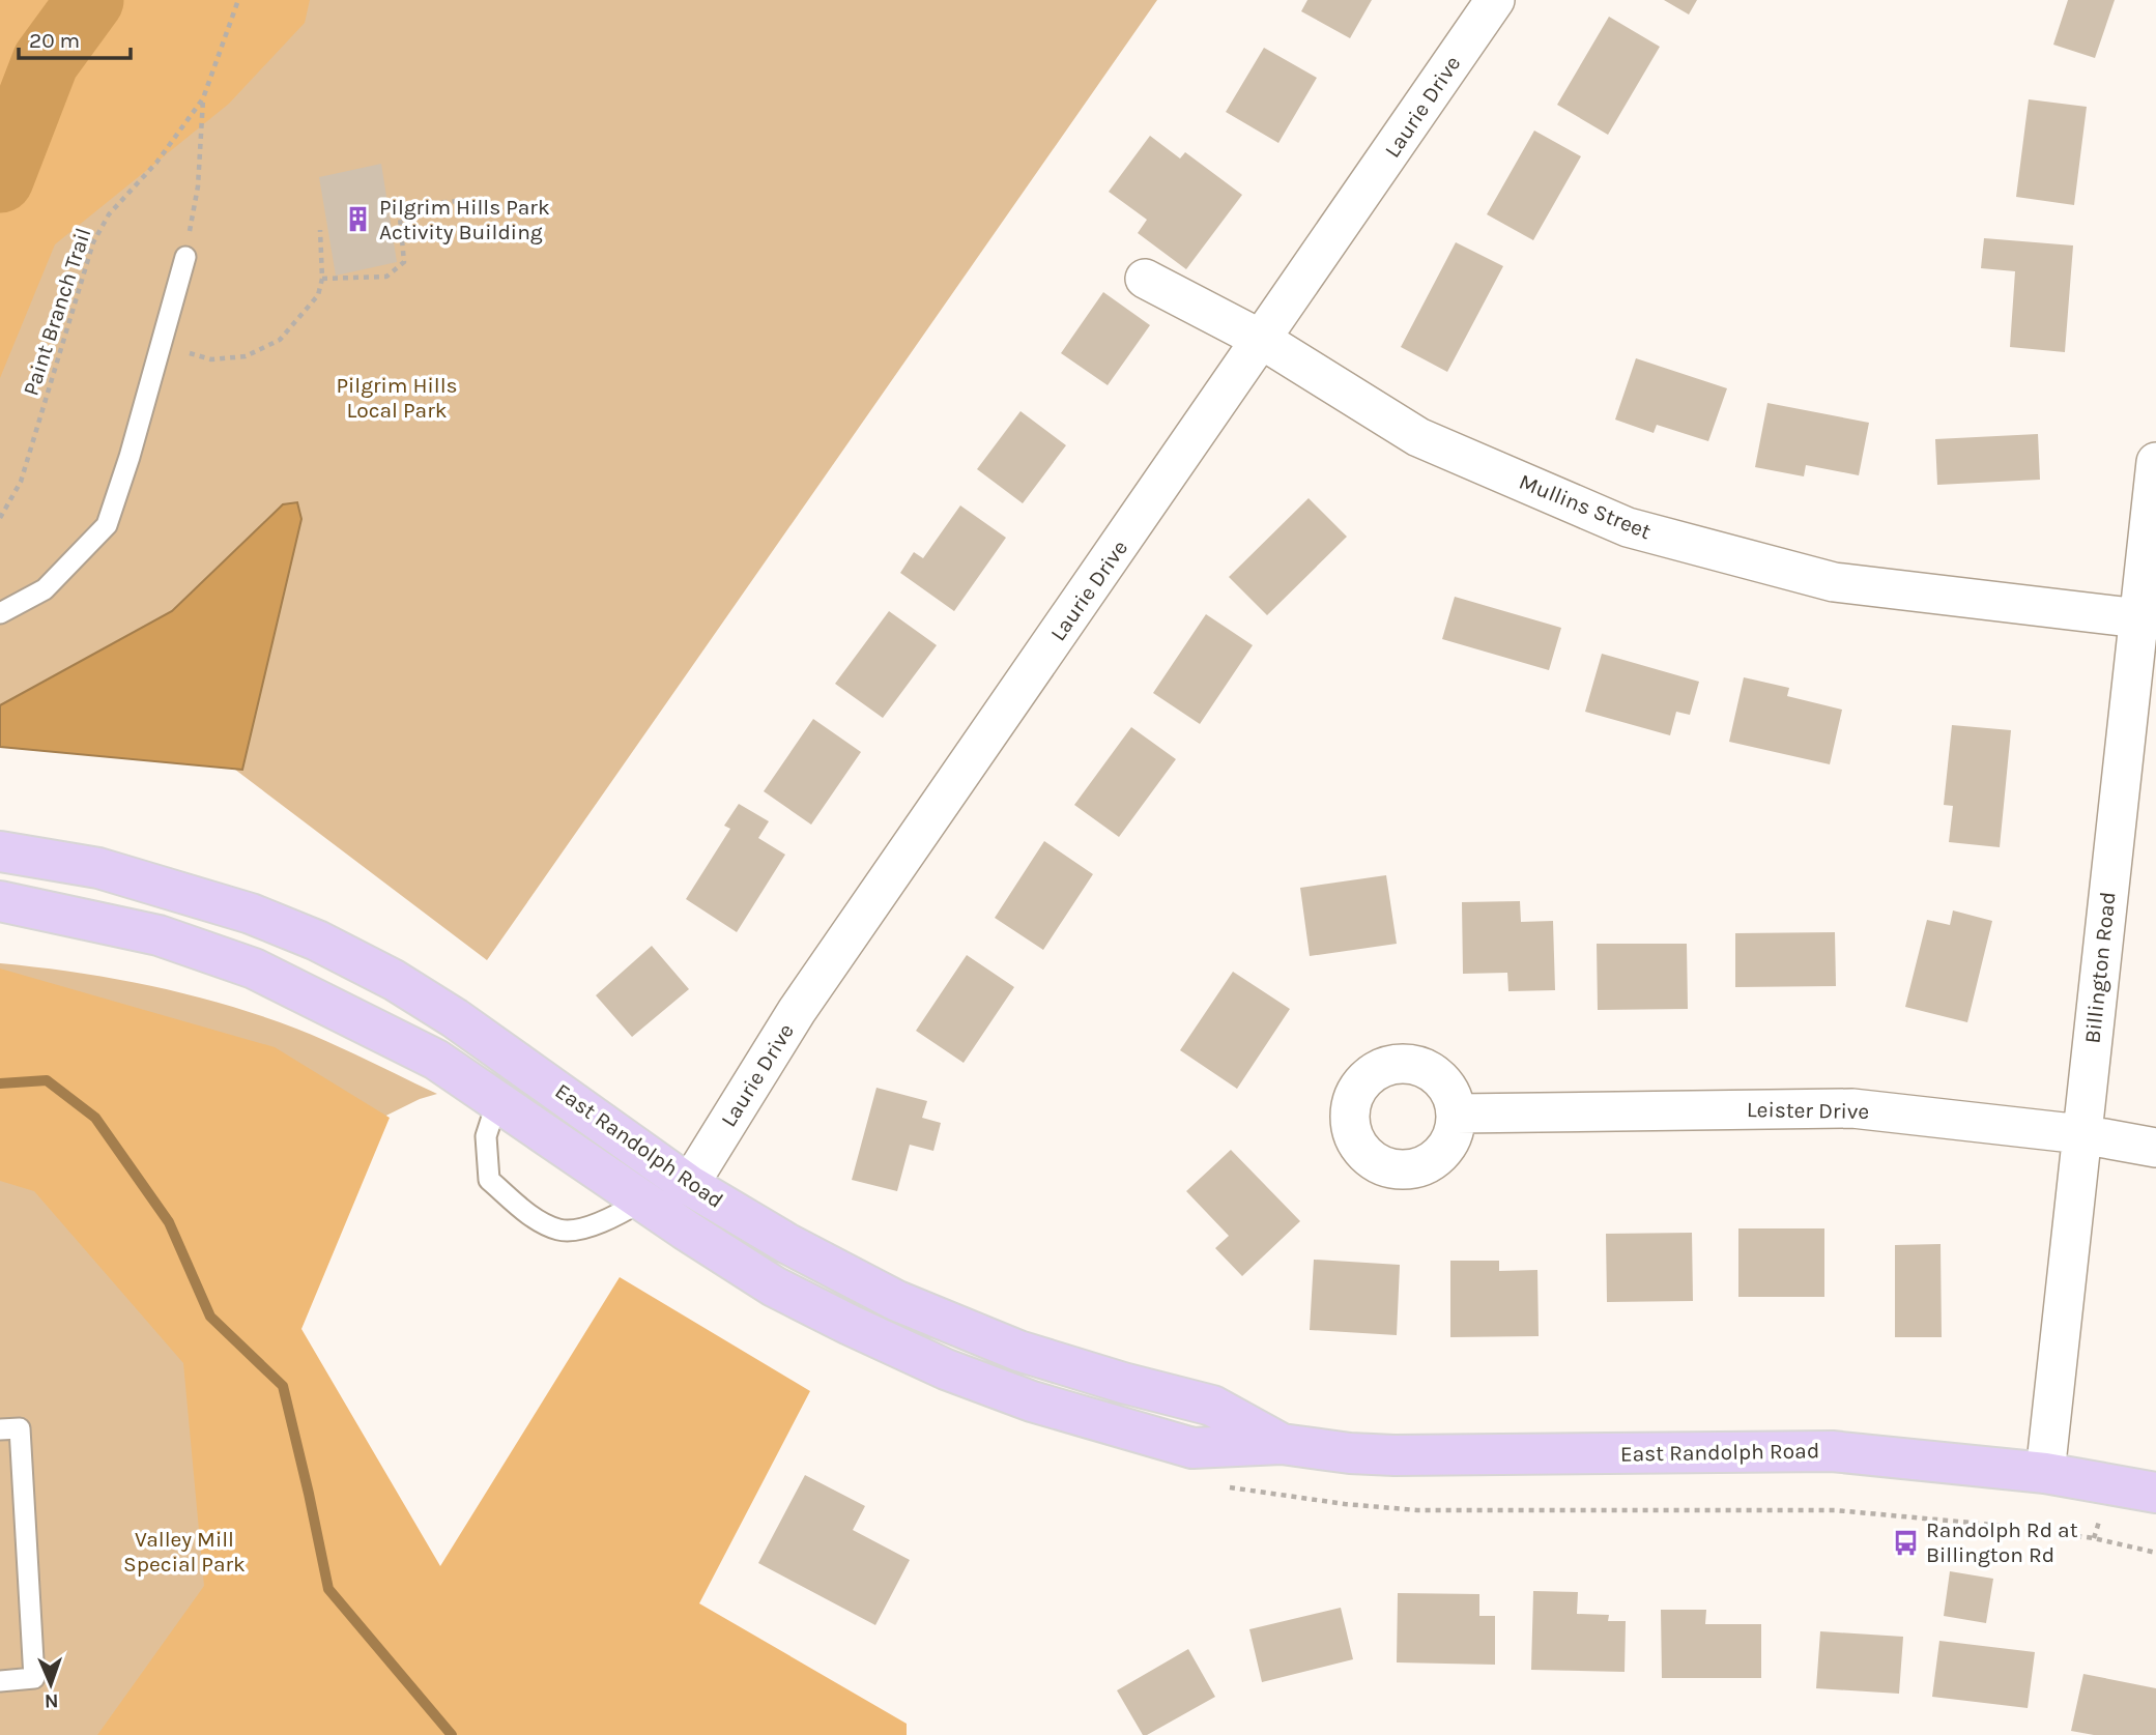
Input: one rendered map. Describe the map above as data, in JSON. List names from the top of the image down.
{
  "streets": {
    "main road": ["East Randolph Road"],
    "street": [
      "Laurie Drive",
      "Mullins Street",
      "Billington Road",
      "Leister Drive"
    ],
    "path": ["Paint Branch Trail"]
  },
  "crossings": [
    ["Laurie Drive", "Mullins Street"],
    ["Laurie Drive", "East Randolph Road"],
    ["Mullins Street", "Billington Road"],
    ["Billington Road", "Leister Drive"],
    ["Billington Road", "East Randolph Road"]
  ],
  "parks": ["Pilgrim Hills Local Park", "Valley Mill Special Park"],
  "places": {
    "building": ["Pilgrim Hills Park Activity Building"],
    "bus stop": ["Randolph Rd at Billington Rd"]
  },
  "scale_bar": "20 m",
  "north": "bottom"
}
